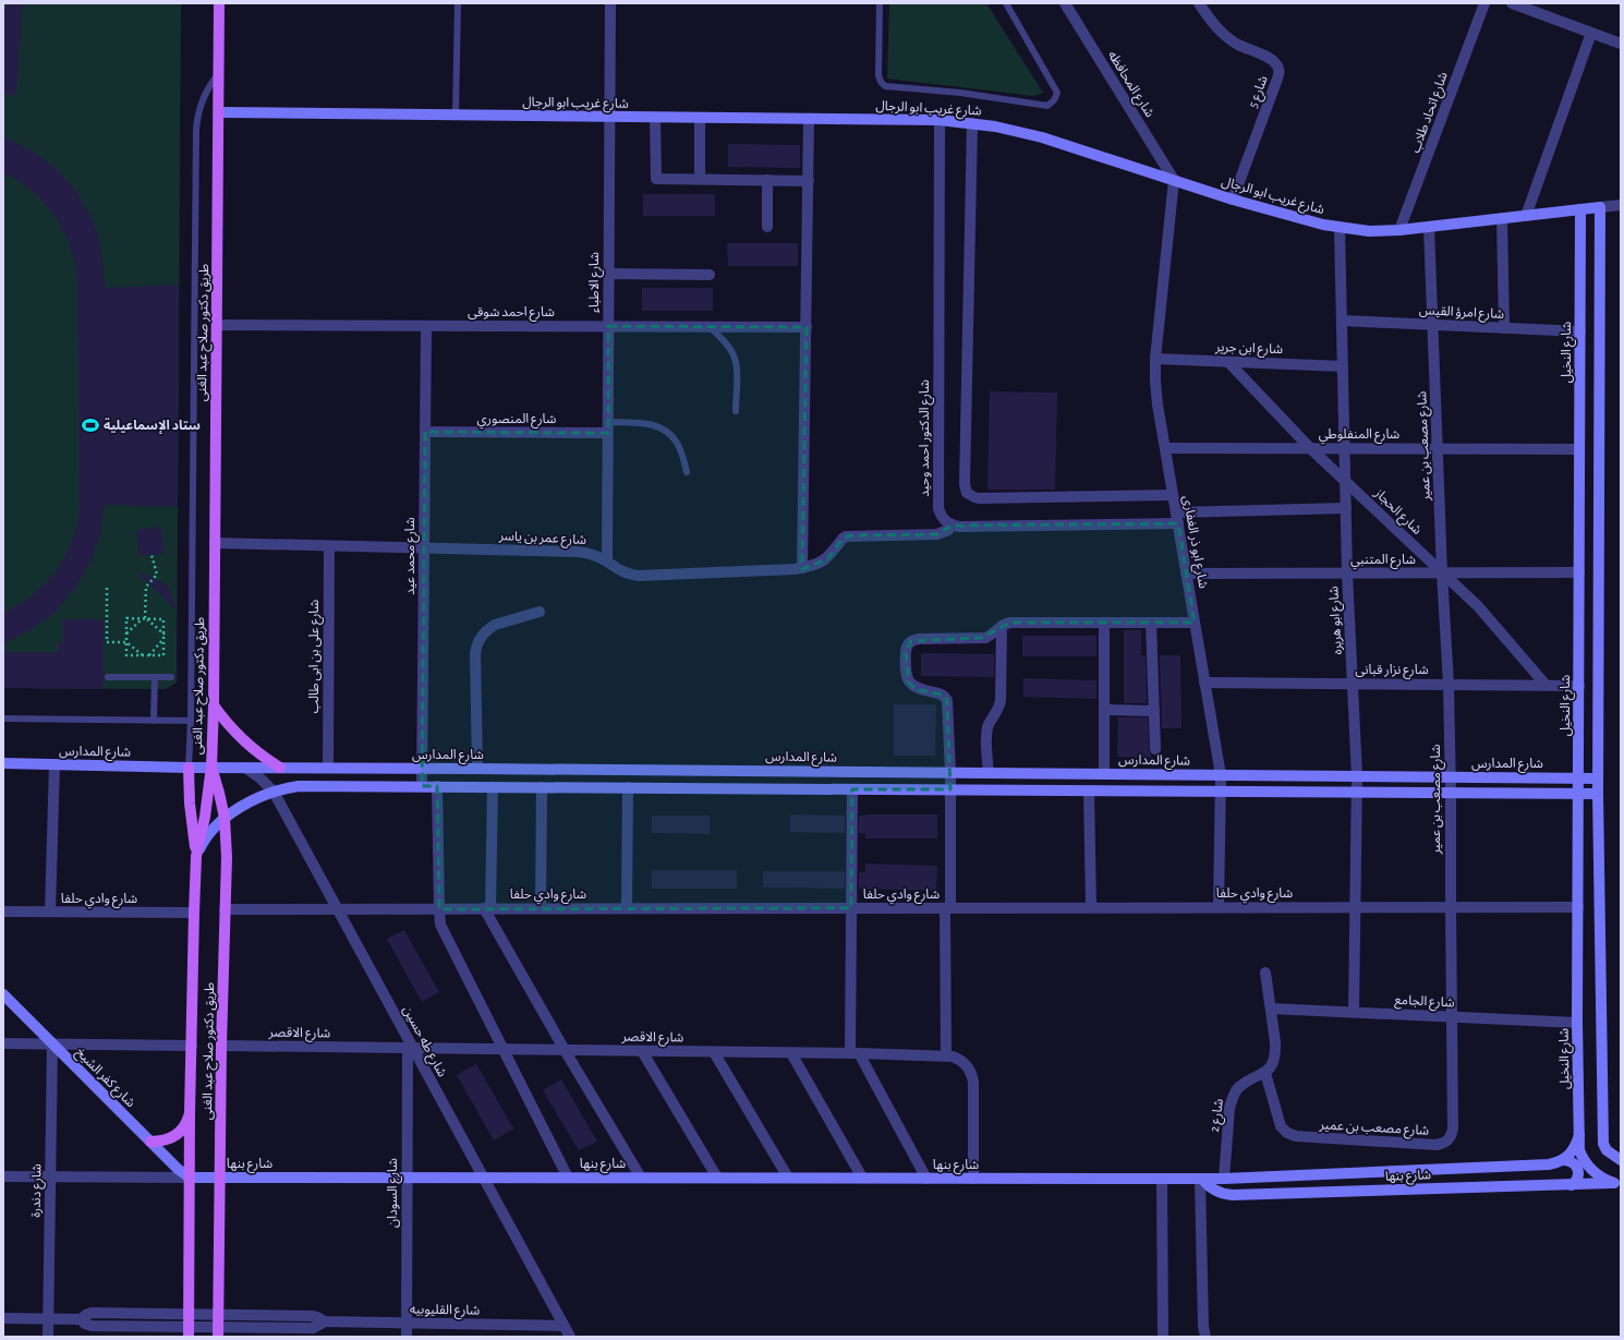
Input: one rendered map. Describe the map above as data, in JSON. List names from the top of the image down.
{
  "streets": {
    "main road": [
      "شارع غريب ابو الرجال",
      "طريق دكتور صلاح عبد الغنى",
      "شارع النخيل",
      "شارع المدارس",
      "شارع كفر الشيخ",
      "شارع بنها"
    ],
    "street": [
      "شارع المحافظه",
      "شارع 5",
      "شارع اتحاد طلاب",
      "شارع الاطباء",
      "شارع احمد شوقى",
      "شارع امرؤ القيس",
      "شارع ابن جرير",
      "شارع المنصوري",
      "شارع المنفلوطي",
      "شارع الدكتور احمد وحيد",
      "شارع مصعب بن عمير",
      "شارع الحجاز",
      "شارع عمر بن ياسر",
      "شارع ابو ذر الغفارى",
      "شارع محمد عيد",
      "شارع المتنبي",
      "شارع ابو هريره",
      "شارع على بن ابى طالب",
      "شارع نزار قبانى",
      "شارع وادي حلفا",
      "شارع الجامع",
      "شارع الاقصر",
      "شارع طه حسين",
      "شارع 2",
      "شارع دندرة",
      "شارع السودان",
      "شارع القليوبيه"
    ]
  },
  "crossings": [
    ["شارع المحافظه", "شارع غريب ابو الرجال"],
    ["شارع المحافظه", "شارع ابو ذر الغفارى"],
    ["شارع 5", "شارع غريب ابو الرجال"],
    ["شارع غريب ابو الرجال", "شارع اتحاد طلاب"],
    ["شارع غريب ابو الرجال", "شارع الاطباء"],
    ["شارع غريب ابو الرجال", "طريق دكتور صلاح عبد الغنى"],
    ["شارع غريب ابو الرجال", "شارع النخيل"],
    ["شارع غريب ابو الرجال", "شارع الدكتور احمد وحيد"],
    ["شارع غريب ابو الرجال", "شارع مصعب بن عمير"],
    ["شارع غريب ابو الرجال", "شارع ابو ذر الغفارى"],
    ["شارع غريب ابو الرجال", "شارع ابو هريره"],
    ["شارع الاطباء", "شارع احمد شوقى"],
    ["شارع الاطباء", "شارع المنصوري"],
    ["شارع الاطباء", "شارع عمر بن ياسر"],
    ["شارع احمد شوقى", "طريق دكتور صلاح عبد الغنى"],
    ["شارع احمد شوقى", "شارع محمد عيد"],
    ["شارع امرؤ القيس", "شارع النخيل"],
    ["شارع امرؤ القيس", "شارع مصعب بن عمير"],
    ["شارع امرؤ القيس", "شارع ابو هريره"],
    ["طريق دكتور صلاح عبد الغنى", "شارع عمر بن ياسر"],
    ["طريق دكتور صلاح عبد الغنى", "شارع المدارس"],
    ["طريق دكتور صلاح عبد الغنى", "شارع وادي حلفا"],
    ["طريق دكتور صلاح عبد الغنى", "شارع الاقصر"],
    ["طريق دكتور صلاح عبد الغنى", "شارع كفر الشيخ"],
    ["طريق دكتور صلاح عبد الغنى", "شارع بنها"],
    ["طريق دكتور صلاح عبد الغنى", "شارع القليوبيه"],
    ["شارع ابن جرير", "شارع الحجاز"],
    ["شارع ابن جرير", "شارع ابو ذر الغفارى"],
    ["شارع ابن جرير", "شارع ابو هريره"],
    ["شارع النخيل", "شارع المنفلوطي"],
    ["شارع النخيل", "شارع المتنبي"],
    ["شارع النخيل", "شارع نزار قبانى"],
    ["شارع النخيل", "شارع المدارس"],
    ["شارع النخيل", "شارع وادي حلفا"],
    ["شارع النخيل", "شارع الجامع"],
    ["شارع النخيل", "شارع بنها"],
    ["شارع المنصوري", "شارع محمد عيد"],
    ["شارع المنفلوطي", "شارع مصعب بن عمير"],
    ["شارع المنفلوطي", "شارع الحجاز"],
    ["شارع المنفلوطي", "شارع ابو ذر الغفارى"],
    ["شارع المنفلوطي", "شارع ابو هريره"],
    ["شارع الدكتور احمد وحيد", "شارع عمر بن ياسر"],
    ["شارع مصعب بن عمير", "شارع الحجاز"],
    ["شارع مصعب بن عمير", "شارع المتنبي"],
    ["شارع مصعب بن عمير", "شارع نزار قبانى"],
    ["شارع مصعب بن عمير", "شارع المدارس"],
    ["شارع مصعب بن عمير", "شارع وادي حلفا"],
    ["شارع مصعب بن عمير", "شارع الجامع"],
    ["شارع مصعب بن عمير", "شارع 2"],
    ["شارع الحجاز", "شارع المتنبي"],
    ["شارع الحجاز", "شارع ابو هريره"],
    ["شارع الحجاز", "شارع نزار قبانى"],
    ["شارع عمر بن ياسر", "شارع محمد عيد"],
    ["شارع عمر بن ياسر", "شارع على بن ابى طالب"],
    ["شارع ابو ذر الغفارى", "شارع المتنبي"],
    ["شارع ابو ذر الغفارى", "شارع نزار قبانى"],
    ["شارع ابو ذر الغفارى", "شارع المدارس"],
    ["شارع ابو ذر الغفارى", "شارع وادي حلفا"],
    ["شارع محمد عيد", "شارع المدارس"],
    ["شارع المتنبي", "شارع ابو هريره"],
    ["شارع ابو هريره", "شارع نزار قبانى"],
    ["شارع ابو هريره", "شارع المدارس"],
    ["شارع ابو هريره", "شارع وادي حلفا"],
    ["شارع ابو هريره", "شارع الجامع"],
    ["شارع على بن ابى طالب", "شارع المدارس"],
    ["شارع المدارس", "شارع طه حسين"],
    ["شارع وادي حلفا", "شارع طه حسين"],
    ["شارع الاقصر", "شارع طه حسين"],
    ["شارع الاقصر", "شارع بنها"],
    ["شارع الاقصر", "شارع السودان"],
    ["شارع طه حسين", "شارع بنها"],
    ["شارع طه حسين", "شارع السودان"],
    ["شارع طه حسين", "شارع القليوبيه"],
    ["شارع كفر الشيخ", "شارع بنها"],
    ["شارع كفر الشيخ", "شارع دندرة"],
    ["شارع 2", "شارع بنها"],
    ["شارع بنها", "شارع دندرة"],
    ["شارع بنها", "شارع السودان"],
    ["شارع السودان", "شارع القليوبيه"]
  ],
  "places": {
    "sports": ["ستاد الإسماعيلية"]
  }
}
